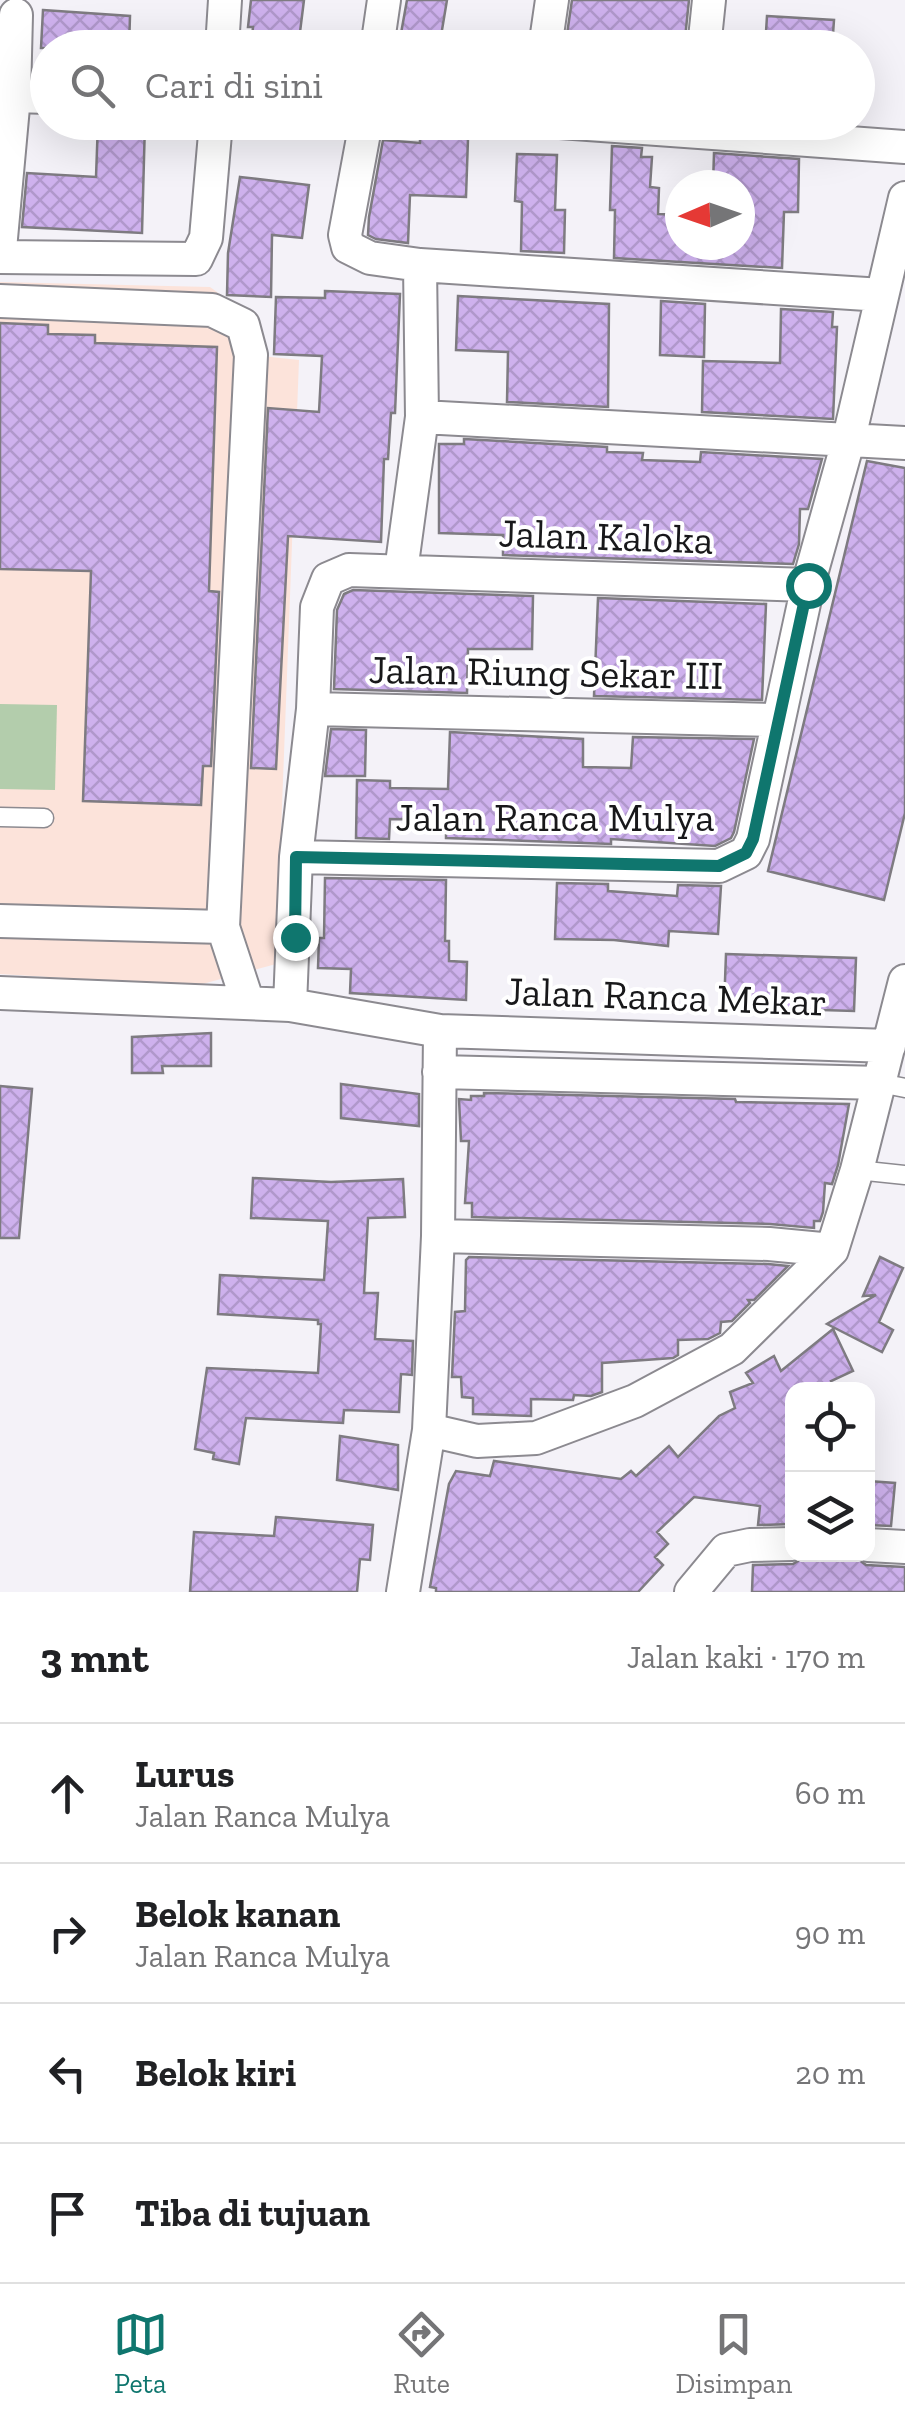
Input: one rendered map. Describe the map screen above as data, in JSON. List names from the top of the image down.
{
  "streets": {
    "street": [
      "Jalan Kaloka",
      "Jalan Riung Sekar III",
      "Jalan Ranca Mulya",
      "Jalan Ranca Mekar"
    ]
  },
  "crossings": [
    ["Jalan Kaloka", "Jalan Riung Sekar III"],
    ["Jalan Kaloka", "Jalan Ranca Mulya"],
    ["Jalan Riung Sekar III", "Jalan Ranca Mulya"]
  ],
  "north": "left",
  "page": {
    "search": "Cari di sini",
    "heading": ["3 mnt", "Jalan kaki · 170 m"],
    "list": [
      ["Lurus", "Jalan Ranca Mulya", "60 m"],
      ["Belok kanan", "Jalan Ranca Mulya", "90 m"],
      ["Belok kiri", "20 m"],
      "Tiba di tujuan"
    ],
    "nav": ["Peta", "Rute", "Disimpan"]
  }
}
